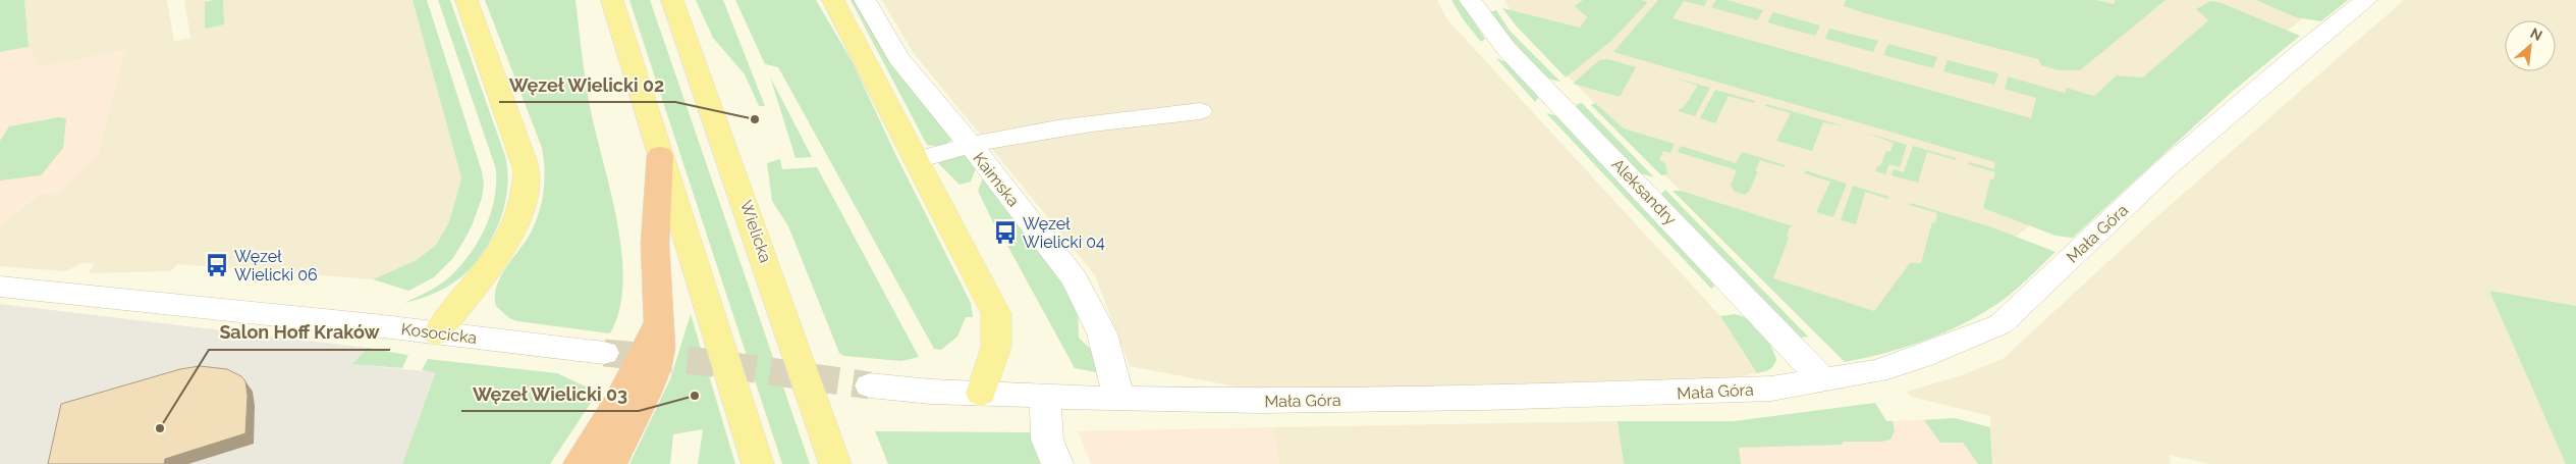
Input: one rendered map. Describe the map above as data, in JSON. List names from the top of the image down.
{
  "streets": {
    "main road": ["Wielicka"],
    "street": [
      "Kaimska",
      "Aleksandry",
      "Mała Góra",
      "Kosocicka"
    ]
  },
  "crossings": [
    ["Kaimska", "Mała Góra"],
    ["Aleksandry", "Mała Góra"]
  ],
  "places": {
    "other": ["Węzeł Wielicki 02", "Węzeł Wielicki 03", "Salon Hoff Kraków"],
    "bus stop": ["Węzeł Wielicki 04", "Węzeł Wielicki 06"]
  },
  "north": "top right"
}
